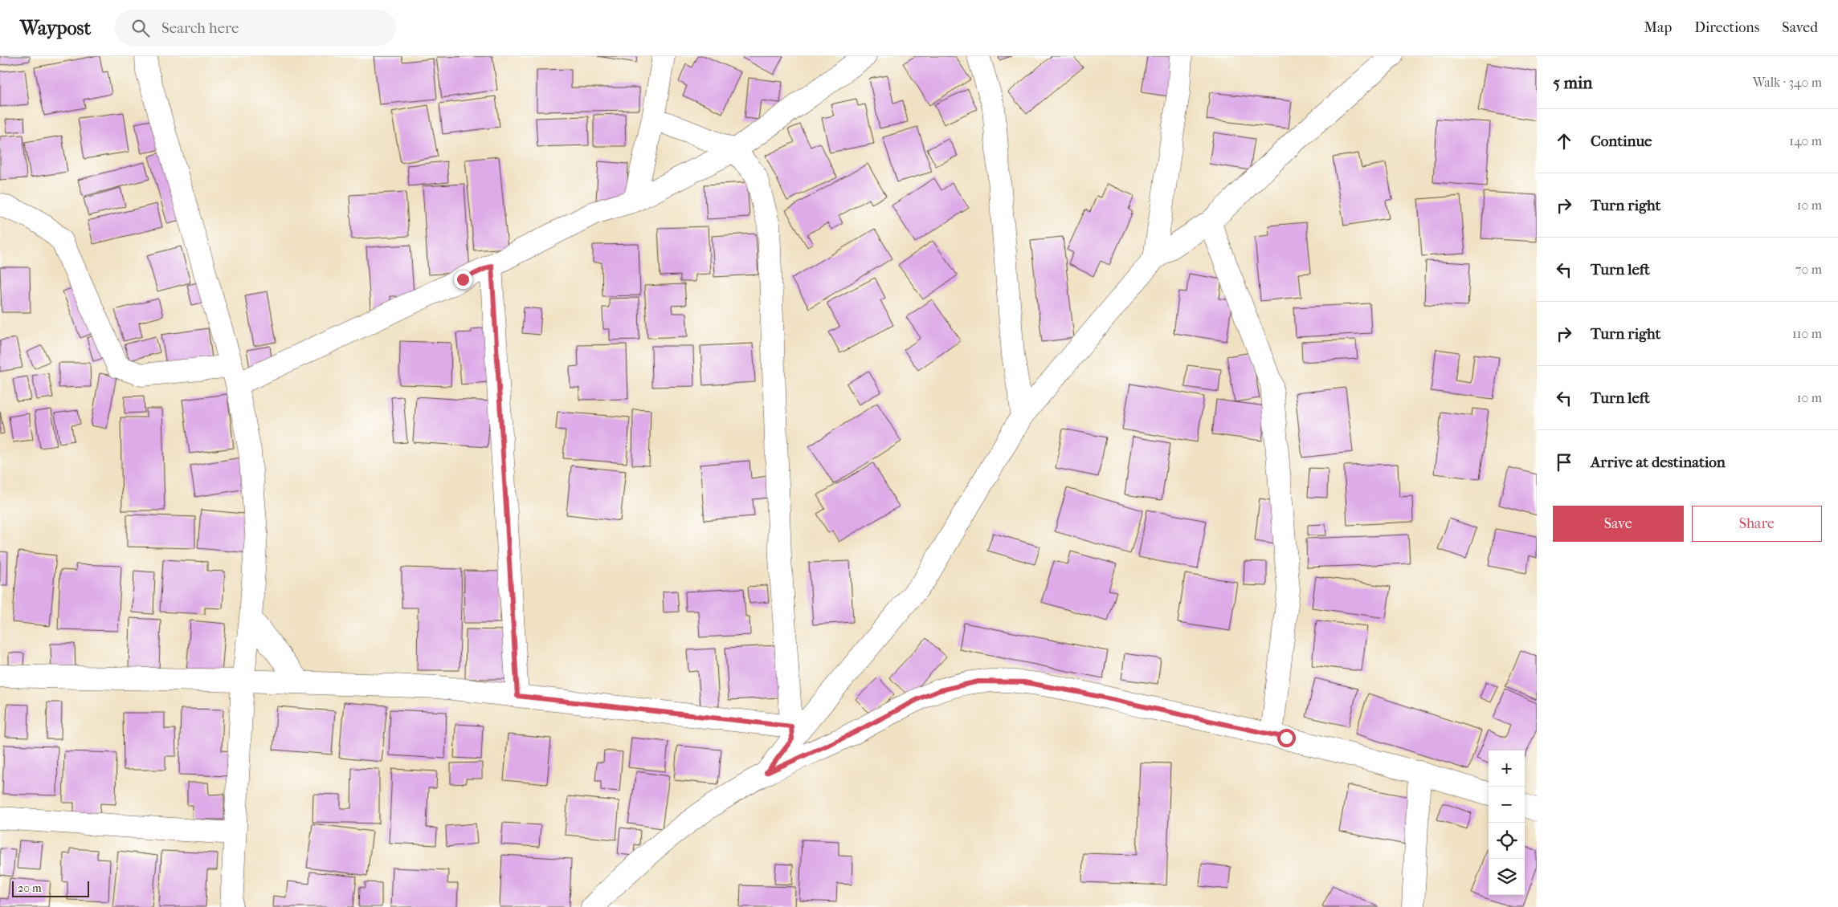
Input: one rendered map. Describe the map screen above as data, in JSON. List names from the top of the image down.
{
  "scale_bar": "20 m",
  "page": {
    "header": "Waypost",
    "search": "Search here",
    "nav": ["Map", "Directions", "Saved"],
    "heading": ["5 min", "Walk · 340 m"],
    "list": [
      ["Continue", "140 m"],
      ["Turn right", "10 m"],
      ["Turn left", "70 m"],
      ["Turn right", "110 m"],
      ["Turn left", "10 m"],
      "Arrive at destination"
    ],
    "buttons": ["Save", "Share"],
    "map_buttons": ["+", "−"],
    "scale": "20 m"
  }
}
